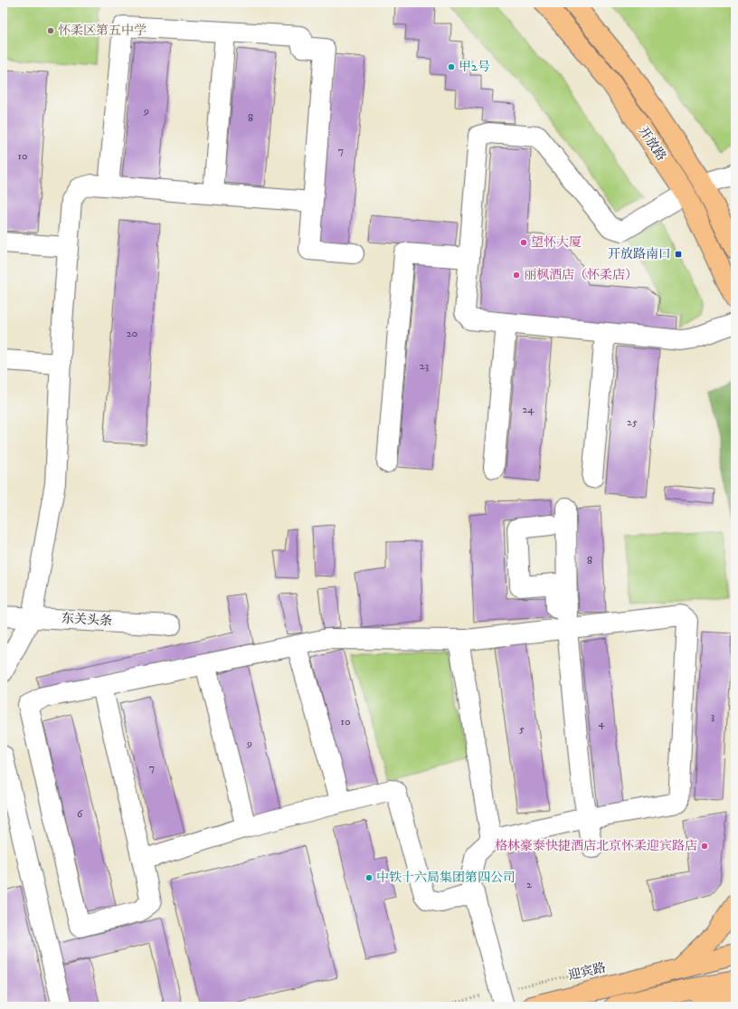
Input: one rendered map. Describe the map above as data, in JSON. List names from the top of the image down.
{
  "streets": {
    "main road": ["开放路", "迎宾路"],
    "street": ["东关头条"]
  },
  "places": {
    "other": [
      "怀柔区第五中学",
      "甲2号",
      "望怀大厦",
      "丽枫酒店（怀柔店）",
      "格林豪泰快捷酒店北京怀柔迎宾路店",
      "中铁十六局集团第四公司"
    ],
    "transit": ["开放路南口"]
  },
  "house_numbers": [
    "9",
    "8",
    "7",
    "10",
    "20",
    "23",
    "24",
    "25",
    "8",
    "3",
    "10",
    "4",
    "5",
    "9",
    "7",
    "6",
    "2"
  ]
}
